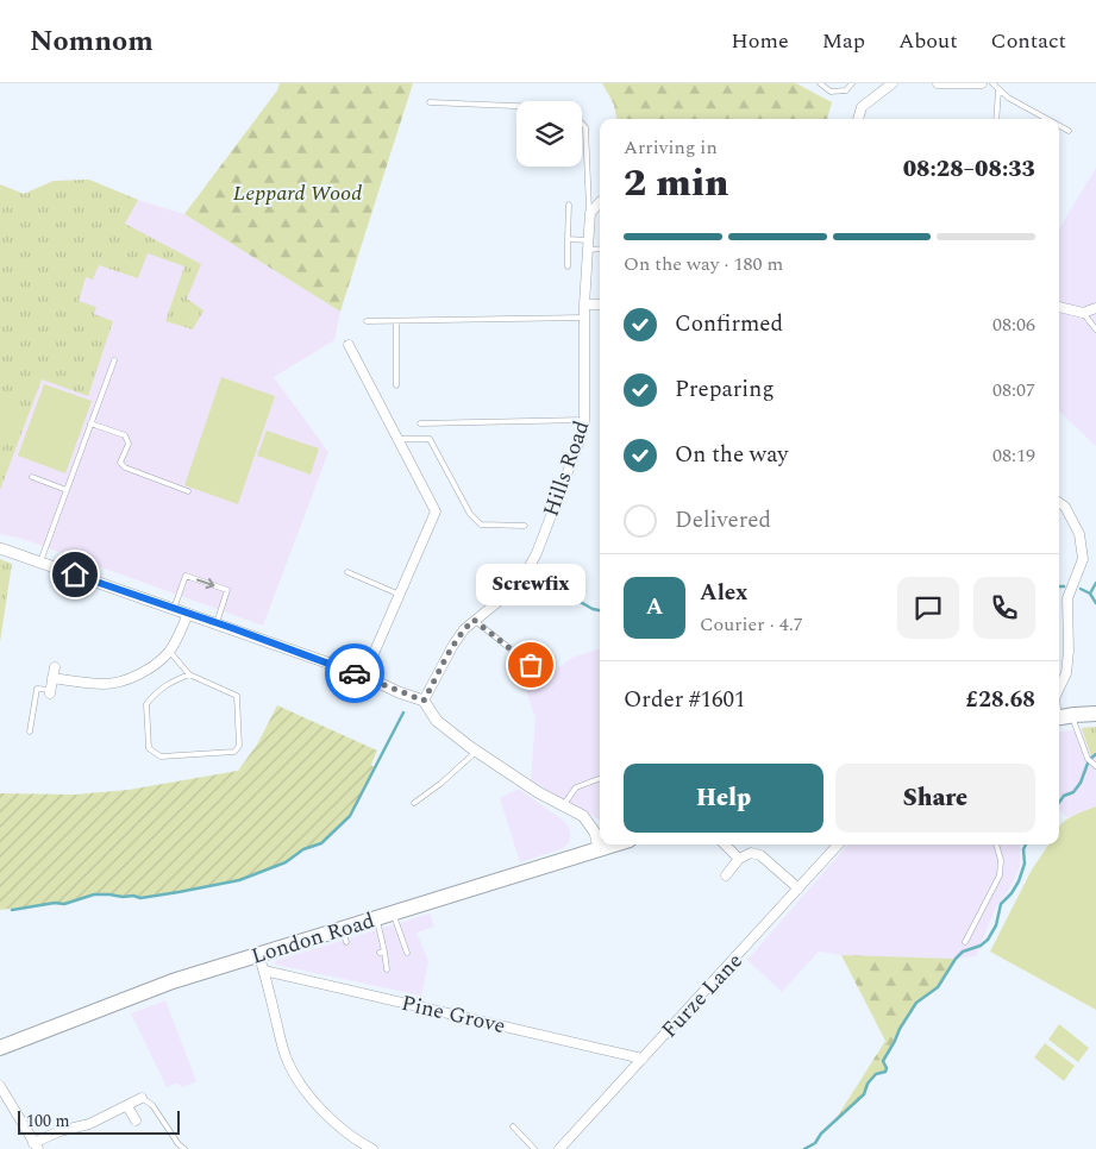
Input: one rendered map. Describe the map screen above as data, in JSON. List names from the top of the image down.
{
  "streets": {
    "highway": ["London Road"],
    "street": ["Hills Road", "Furze Lane", "Pine Grove"]
  },
  "crossings": [
    ["Furze Lane", "Pine Grove"]
  ],
  "parks": ["Leppard Wood"],
  "places": ["Screwfix"],
  "scale_bar": "100 m",
  "page": {
    "header": "Nomnom",
    "nav": [
      "Home",
      "Map",
      "About",
      "Contact"
    ],
    "heading": ["2 min", "Arriving in", "08:28–08:33"],
    "panel": [
      "Alex",
      "Courier · 4.7",
      "Order #1601",
      "£28.68"
    ],
    "bar": "On the way · 180 m",
    "list": [
      ["Confirmed", "08:06"],
      ["Preparing", "08:07"],
      ["On the way", "08:19"],
      "Delivered"
    ],
    "bubble": "Screwfix",
    "round": "A",
    "buttons": ["Help", "Share"],
    "scale": "100 m"
  }
}
